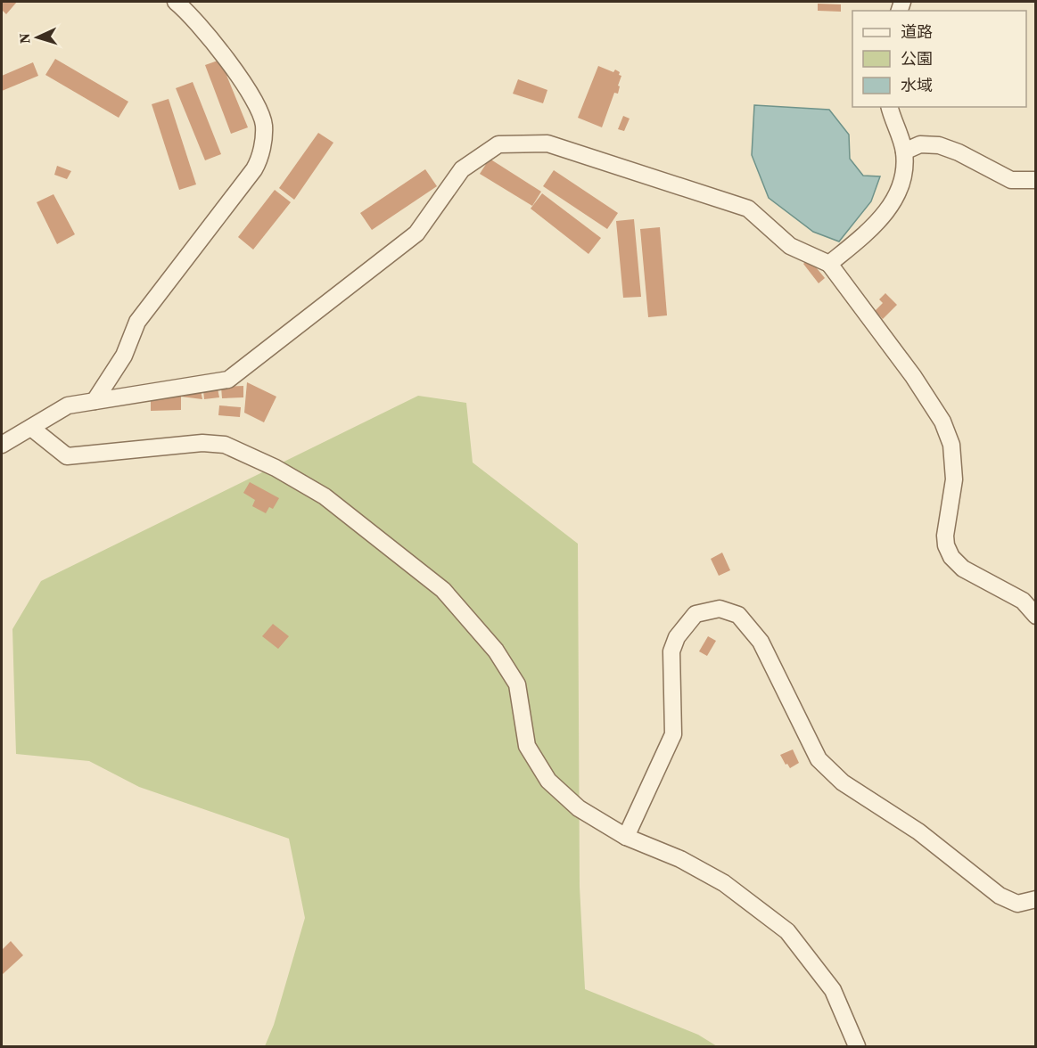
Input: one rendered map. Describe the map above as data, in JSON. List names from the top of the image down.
{
  "legend": ["道路", "公園", "水域"],
  "north": "left"
}
